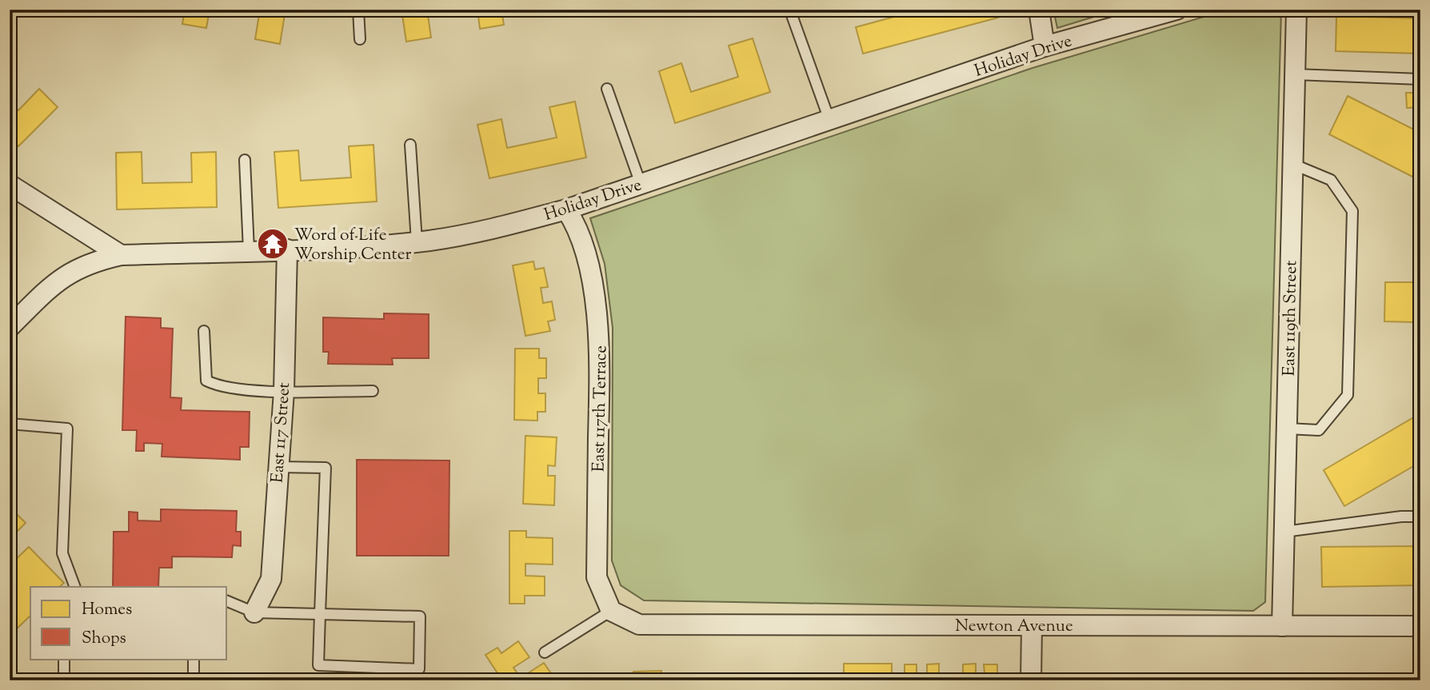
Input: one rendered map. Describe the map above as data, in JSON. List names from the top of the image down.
{
  "streets": {
    "street": [
      "Holiday Drive",
      "East 119th Street",
      "East 117th Terrace",
      "East 117 Street",
      "Newton Avenue"
    ]
  },
  "crossings": [
    ["Holiday Drive", "East 117th Terrace"],
    ["Holiday Drive", "East 117 Street"],
    ["East 119th Street", "Newton Avenue"],
    ["East 117th Terrace", "Newton Avenue"]
  ],
  "places": {
    "temple": ["Word of Life Worship Center"]
  },
  "legend": ["Homes", "Shops"]
}
